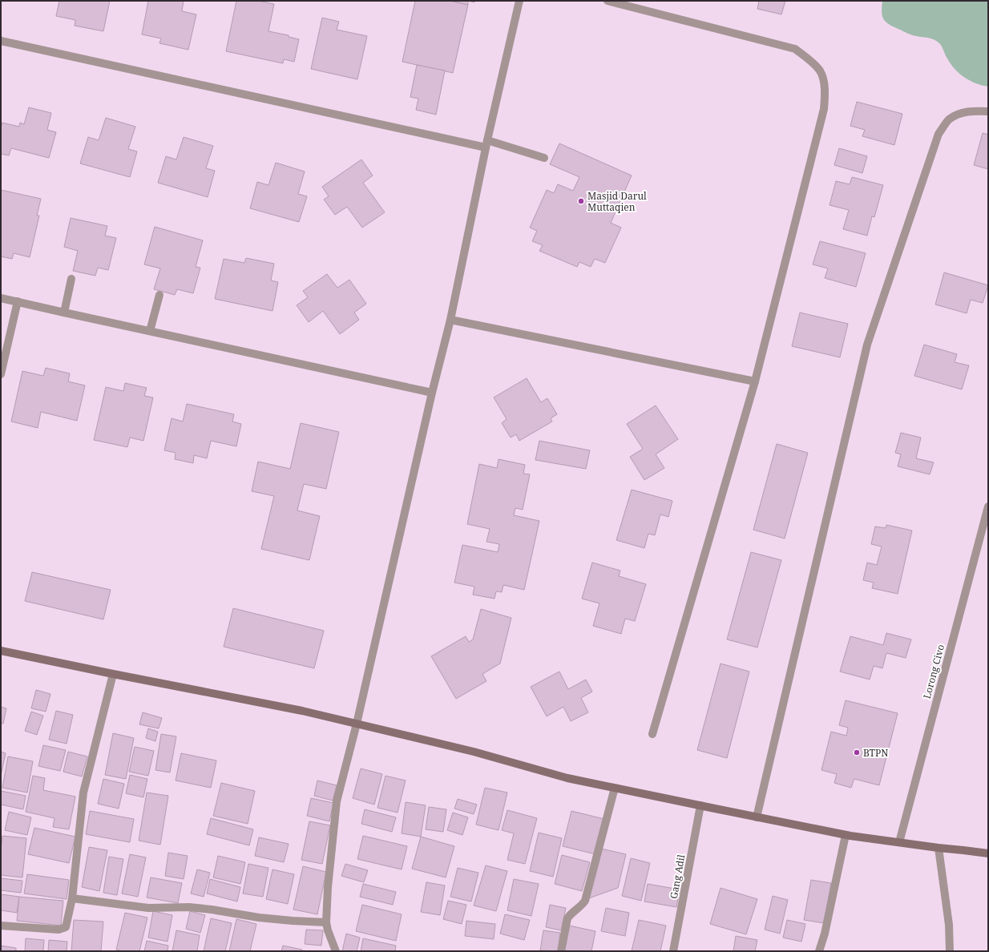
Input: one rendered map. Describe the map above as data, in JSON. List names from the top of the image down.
{
  "streets": {
    "street": ["Lorong Civo", "Gang Adil"]
  },
  "places": ["Masjid Darul Muttaqien", "BTPN"]
}
